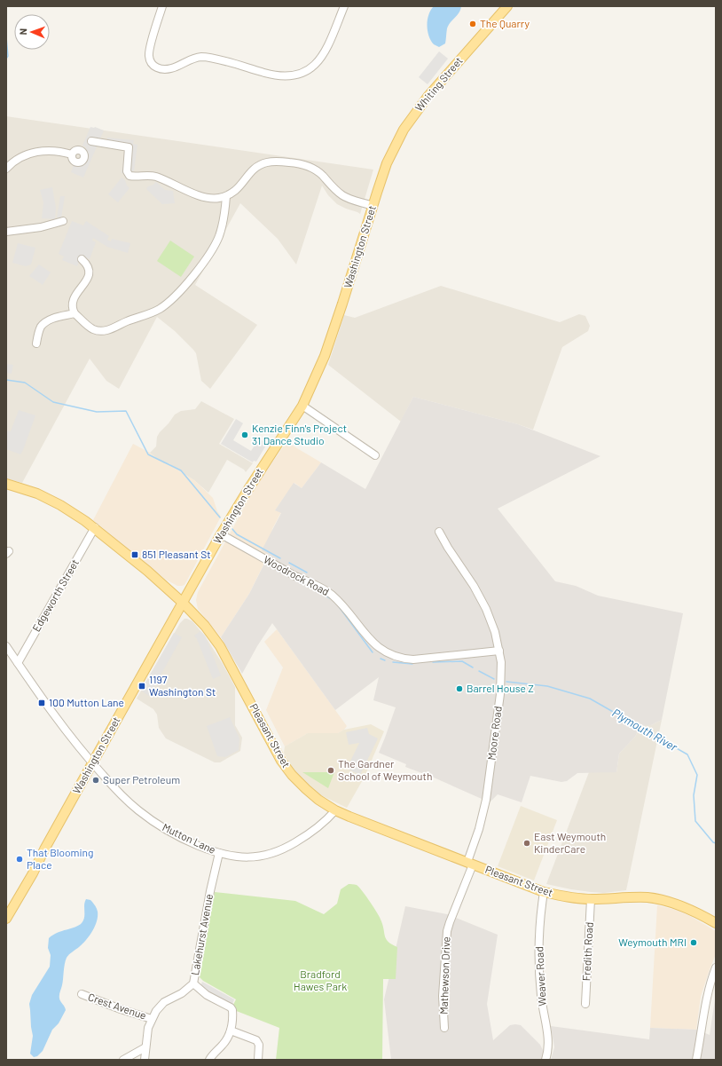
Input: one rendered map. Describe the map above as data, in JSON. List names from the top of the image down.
{
  "streets": {
    "main road": ["Whiting Street", "Washington Street", "Pleasant Street"],
    "street": [
      "Woodrock Road",
      "Edgeworth Street",
      "Moore Road",
      "Mutton Lane",
      "Lakehurst Avenue",
      "Fredith Road",
      "Mathewson Drive",
      "Weaver Road",
      "Crest Avenue"
    ]
  },
  "crossings": [
    ["Whiting Street", "Washington Street"],
    ["Washington Street", "Woodrock Road"],
    ["Washington Street", "Pleasant Street"],
    ["Washington Street", "Mutton Lane"],
    ["Woodrock Road", "Moore Road"],
    ["Edgeworth Street", "Pleasant Street"],
    ["Edgeworth Street", "Mutton Lane"],
    ["Moore Road", "Pleasant Street"],
    ["Moore Road", "Mathewson Drive"],
    ["Pleasant Street", "Mutton Lane"],
    ["Pleasant Street", "Fredith Road"],
    ["Pleasant Street", "Mathewson Drive"],
    ["Pleasant Street", "Weaver Road"],
    ["Mutton Lane", "Lakehurst Avenue"],
    ["Lakehurst Avenue", "Crest Avenue"]
  ],
  "water": ["Plymouth River"],
  "parks": ["Bradford Hawes Park"],
  "places": {
    "other": [
      "The Quarry",
      "Kenzie Finn's Project 31 Dance Studio",
      "Barrel House Z",
      "The Gardner School of Weymouth",
      "Super Petroleum",
      "East Weymouth KinderCare",
      "That Blooming Place",
      "Weymouth MRI"
    ],
    "transit": ["851 Pleasant St", "1197 Washington St", "100 Mutton Lane"]
  },
  "north": "left"
}
